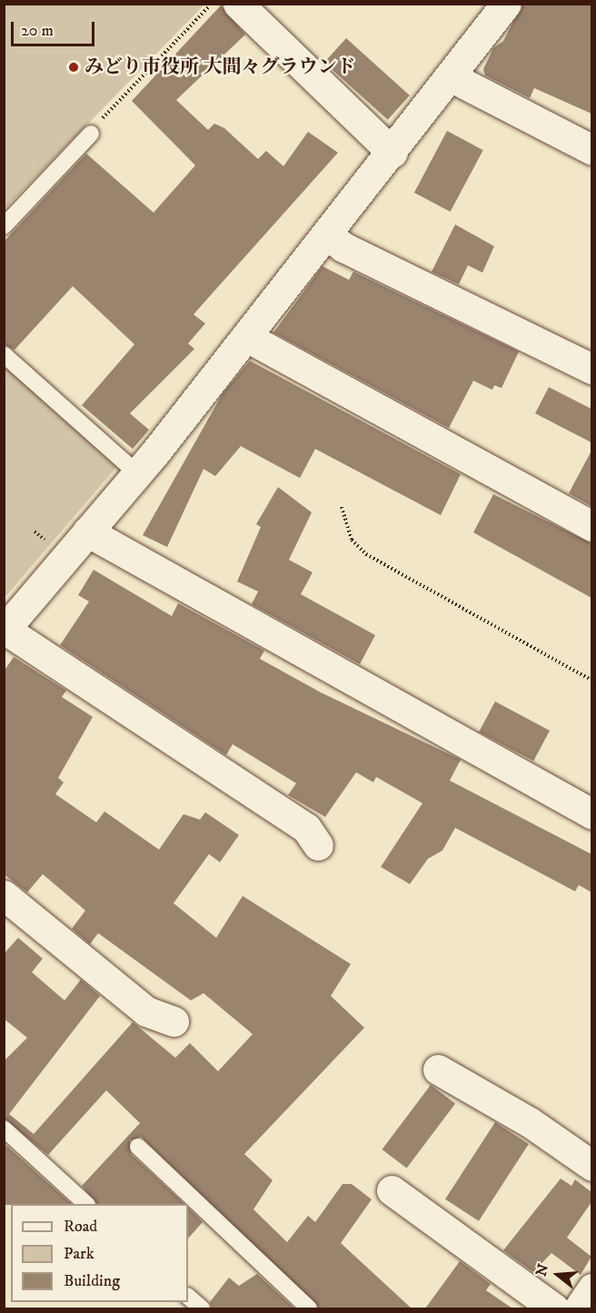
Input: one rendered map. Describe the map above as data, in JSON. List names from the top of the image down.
{
  "places": ["みどり市役所 大間々グラウンド"],
  "legend": ["Road", "Park", "Building"],
  "scale_bar": "20 m",
  "north": "left"
}
